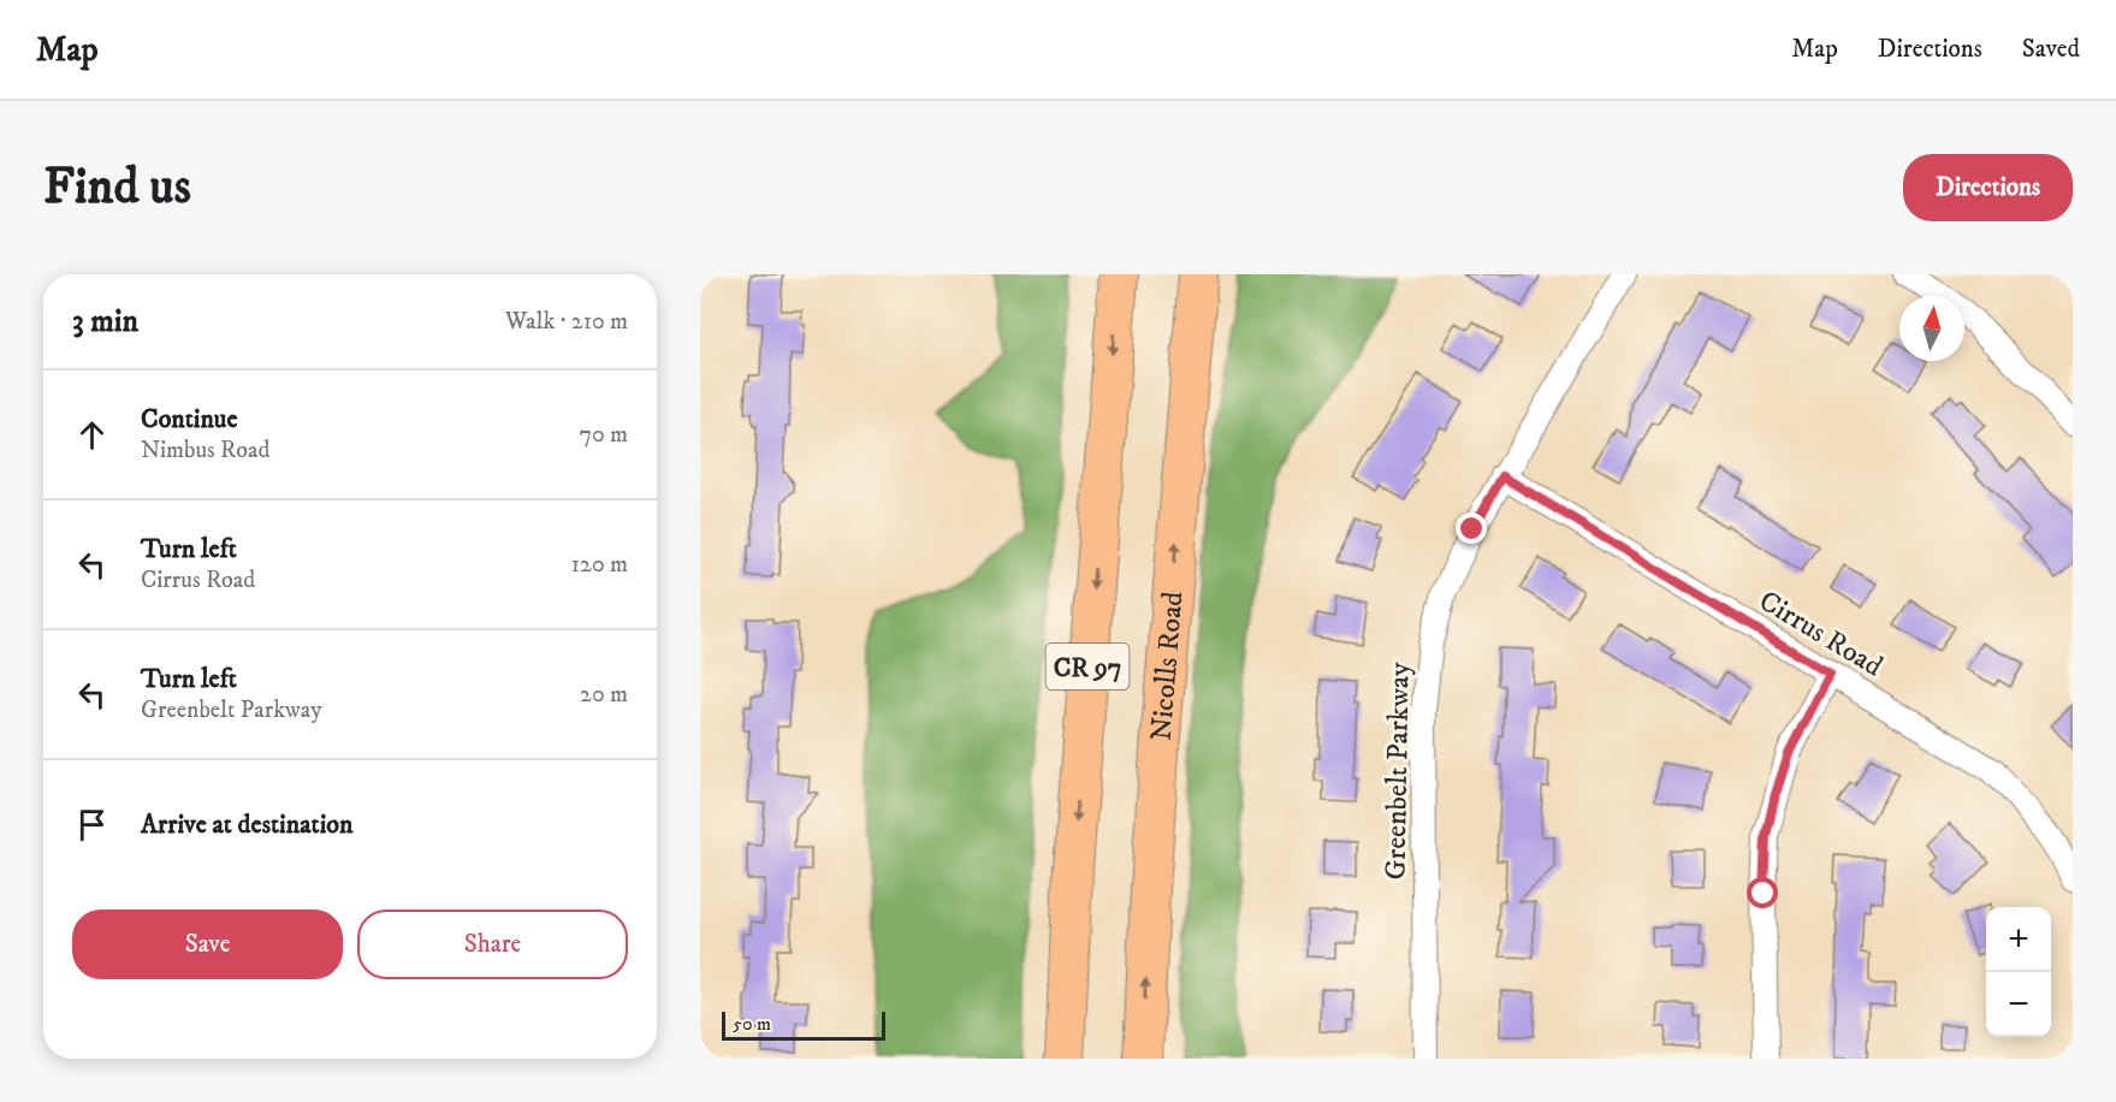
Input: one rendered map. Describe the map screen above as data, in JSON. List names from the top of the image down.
{
  "streets": {
    "highway": ["CR 97", "Nicolls Road"],
    "street": ["Cirrus Road", "Greenbelt Parkway"]
  },
  "crossings": [
    ["Cirrus Road", "Greenbelt Parkway"]
  ],
  "scale_bar": "50 m",
  "north": "top",
  "page": {
    "header": "Map",
    "nav": ["Map", "Directions", "Saved"],
    "buttons": [
      "Directions",
      ["Save", "Share"]
    ],
    "title": "Find us",
    "heading": ["3 min", "Walk · 210 m"],
    "list": [
      ["Continue", "Nimbus Road", "70 m"],
      ["Turn left", "Cirrus Road", "120 m"],
      ["Turn left", "Greenbelt Parkway", "20 m"],
      "Arrive at destination"
    ],
    "map_buttons": ["+", "−"],
    "scale": "50 m"
  }
}
